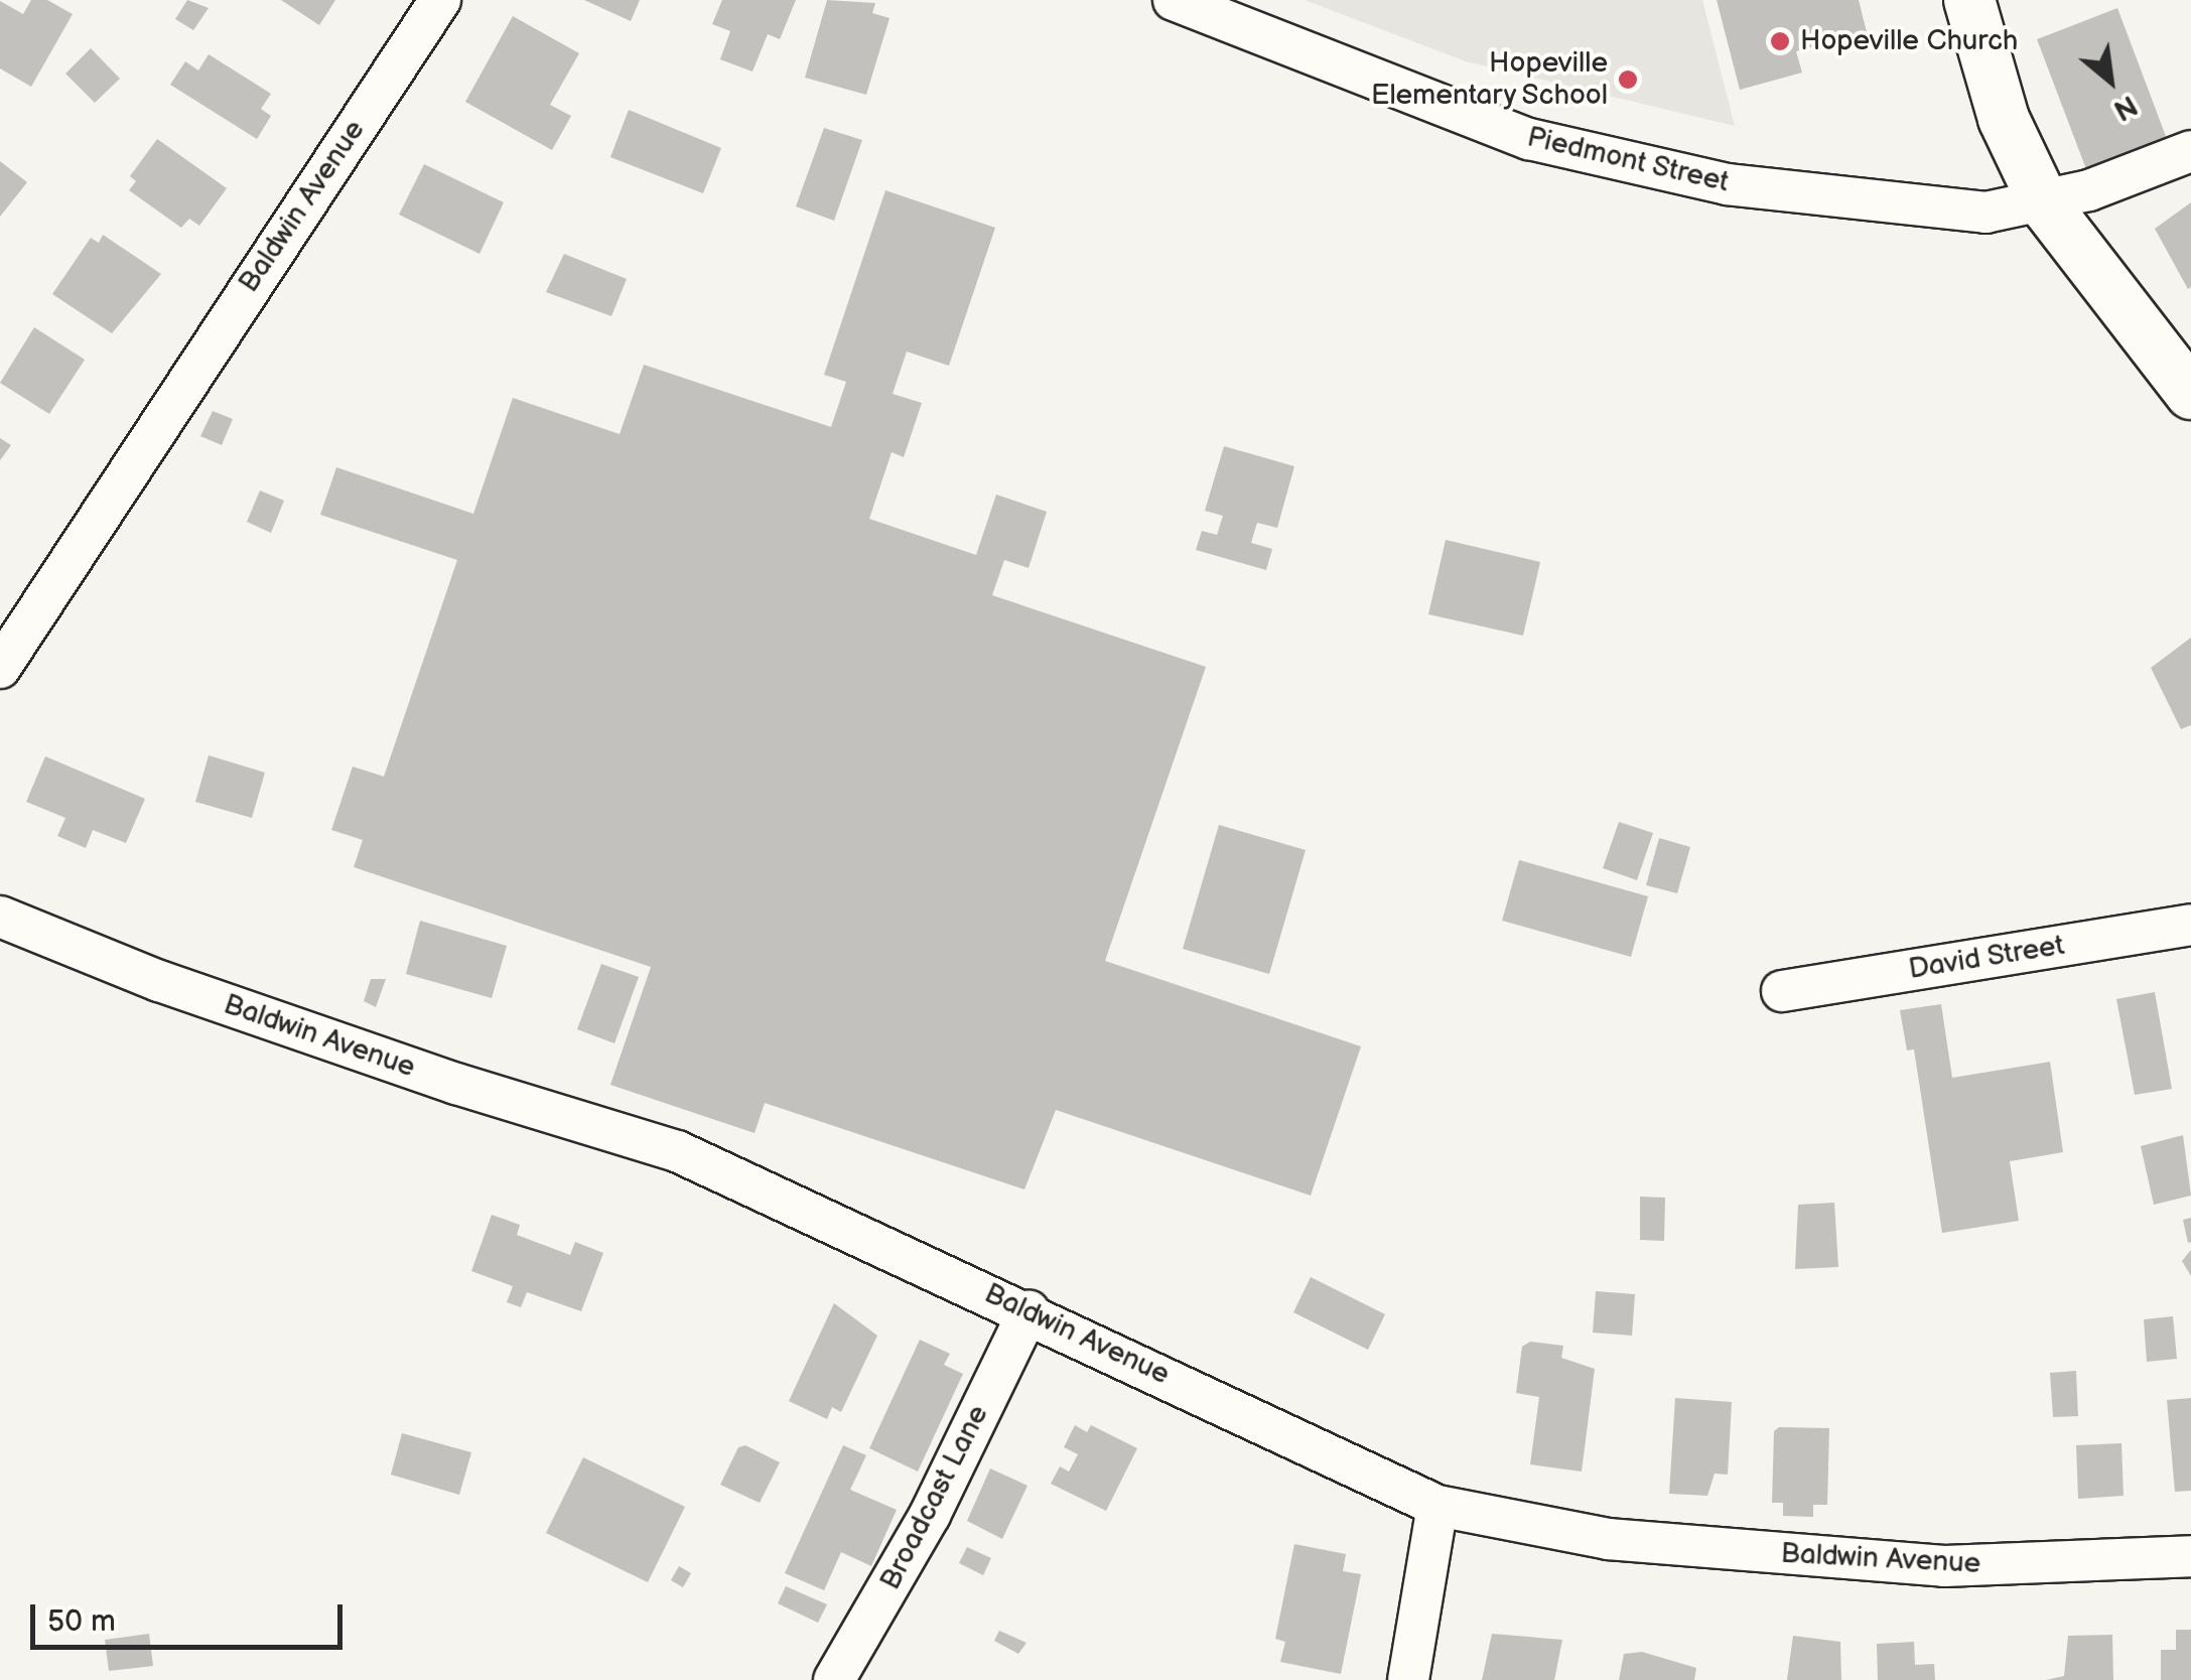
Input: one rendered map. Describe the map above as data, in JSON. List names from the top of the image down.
{
  "streets": {
    "street": [
      "Piedmont Street",
      "Baldwin Avenue",
      "David Street",
      "Broadcast Lane"
    ]
  },
  "crossings": [
    ["Baldwin Avenue", "Broadcast Lane"]
  ],
  "places": ["Hopeville Church", "Hopeville Elementary School"],
  "scale_bar": "50 m",
  "north": "bottom right"
}
